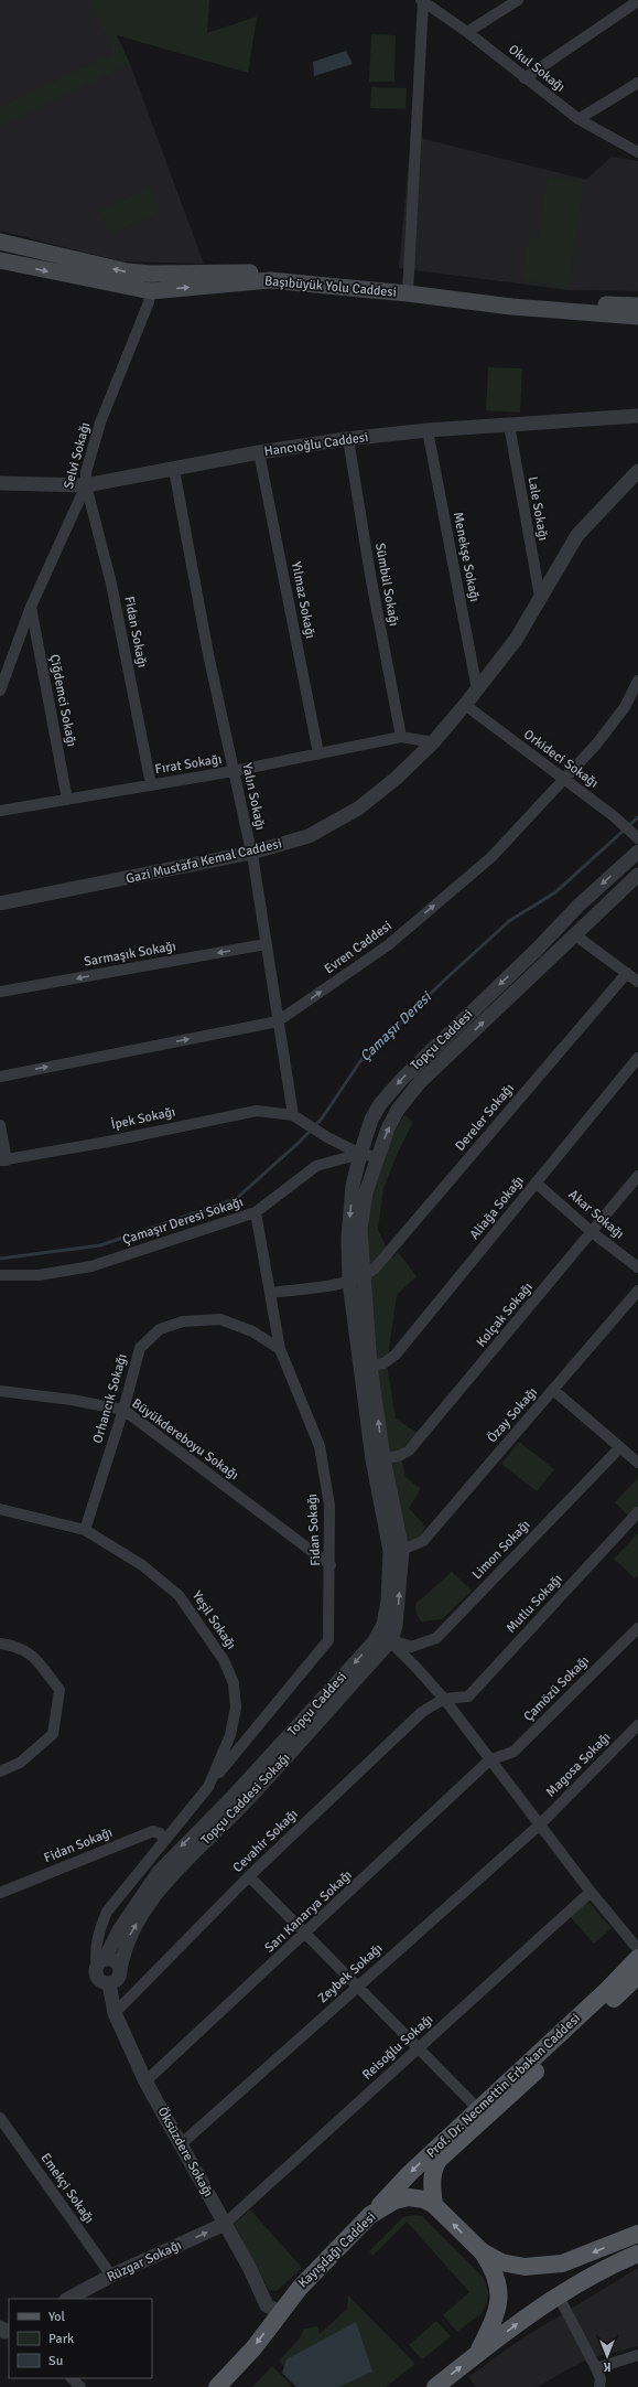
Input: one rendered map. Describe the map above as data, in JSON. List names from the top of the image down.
{
  "streets": {
    "main road": ["Başıbüyük Yolu Caddesi", "Prof. Dr. Necmettin Erbakan Caddesi", "Kayışdağı Caddesi"],
    "street": [
      "Okul Sokağı",
      "Hancıoğlu Caddesi",
      "Selvi Sokağı",
      "Lale Sokağı",
      "Menekşe Sokağı",
      "Sümbül Sokağı",
      "Yılmaz Sokağı",
      "Fidan Sokağı",
      "Çiğdemci Sokağı",
      "Orkideci Sokağı",
      "Fırat Sokağı",
      "Yalın Sokağı",
      "Gazi Mustafa Kemal Caddesi",
      "Evren Caddesi",
      "Sarmaşık Sokağı",
      "Topçu Caddesi",
      "Dereler Sokağı",
      "İpek Sokağı",
      "Aliağa Sokağı",
      "Akar Sokağı",
      "Çamaşır Deresi Sokağı",
      "Kolçak Sokağı",
      "Orhancık Sokağı",
      "Özay Sokağı",
      "Büyükdereboyu Sokağı",
      "Limon Sokağı",
      "Mutlu Sokağı",
      "Yeşil Sokağı",
      "Çamözü Sokağı",
      "Magosa Sokağı",
      "Topçu Caddesi Sokağı",
      "Cevahir Sokağı",
      "Sarı Kanarya Sokağı",
      "Zeybek Sokağı",
      "Reisoğlu Sokağı",
      "Öksüzdere Sokağı",
      "Emekçi Sokağı",
      "Rüzgar Sokağı"
    ]
  },
  "crossings": [
    ["Başıbüyük Yolu Caddesi", "Selvi Sokağı"],
    ["Hancıoğlu Caddesi", "Selvi Sokağı"],
    ["Hancıoğlu Caddesi", "Lale Sokağı"],
    ["Hancıoğlu Caddesi", "Menekşe Sokağı"],
    ["Hancıoğlu Caddesi", "Sümbül Sokağı"],
    ["Hancıoğlu Caddesi", "Yılmaz Sokağı"],
    ["Hancıoğlu Caddesi", "Fidan Sokağı"],
    ["Hancıoğlu Caddesi", "Yalın Sokağı"],
    ["Selvi Sokağı", "Fidan Sokağı"],
    ["Selvi Sokağı", "Çiğdemci Sokağı"],
    ["Lale Sokağı", "Gazi Mustafa Kemal Caddesi"],
    ["Menekşe Sokağı", "Gazi Mustafa Kemal Caddesi"],
    ["Sümbül Sokağı", "Fırat Sokağı"],
    ["Yılmaz Sokağı", "Fırat Sokağı"],
    ["Fidan Sokağı", "Fırat Sokağı"],
    ["Fidan Sokağı", "Çamaşır Deresi Sokağı"],
    ["Fidan Sokağı", "Orhancık Sokağı"],
    ["Fidan Sokağı", "Büyükdereboyu Sokağı"],
    ["Fidan Sokağı", "Yeşil Sokağı"],
    ["Çiğdemci Sokağı", "Fırat Sokağı"],
    ["Orkideci Sokağı", "Gazi Mustafa Kemal Caddesi"],
    ["Orkideci Sokağı", "Evren Caddesi"],
    ["Fırat Sokağı", "Yalın Sokağı"],
    ["Fırat Sokağı", "Gazi Mustafa Kemal Caddesi"],
    ["Yalın Sokağı", "Gazi Mustafa Kemal Caddesi"],
    ["Yalın Sokağı", "Evren Caddesi"],
    ["Yalın Sokağı", "Sarmaşık Sokağı"],
    ["Yalın Sokağı", "İpek Sokağı"],
    ["Topçu Caddesi", "Dereler Sokağı"],
    ["Topçu Caddesi", "Aliağa Sokağı"],
    ["Topçu Caddesi", "Çamaşır Deresi Sokağı"],
    ["Topçu Caddesi", "Kolçak Sokağı"],
    ["Topçu Caddesi", "Özay Sokağı"],
    ["Topçu Caddesi", "Limon Sokağı"],
    ["Topçu Caddesi", "Topçu Caddesi Sokağı"],
    ["Topçu Caddesi", "Öksüzdere Sokağı"],
    ["Aliağa Sokağı", "Akar Sokağı"],
    ["Akar Sokağı", "Kolçak Sokağı"],
    ["Orhancık Sokağı", "Büyükdereboyu Sokağı"],
    ["Orhancık Sokağı", "Yeşil Sokağı"],
    ["Limon Sokağı", "Topçu Caddesi Sokağı"],
    ["Mutlu Sokağı", "Cevahir Sokağı"],
    ["Çamözü Sokağı", "Sarı Kanarya Sokağı"],
    ["Magosa Sokağı", "Zeybek Sokağı"],
    ["Topçu Caddesi Sokağı", "Öksüzdere Sokağı"],
    ["Cevahir Sokağı", "Öksüzdere Sokağı"],
    ["Sarı Kanarya Sokağı", "Öksüzdere Sokağı"],
    ["Zeybek Sokağı", "Öksüzdere Sokağı"],
    ["Reisoğlu Sokağı", "Öksüzdere Sokağı"],
    ["Reisoğlu Sokağı", "Rüzgar Sokağı"],
    ["Prof. Dr. Necmettin Erbakan Caddesi", "Kayışdağı Caddesi"],
    ["Öksüzdere Sokağı", "Kayışdağı Caddesi"],
    ["Öksüzdere Sokağı", "Rüzgar Sokağı"],
    ["Emekçi Sokağı", "Rüzgar Sokağı"]
  ],
  "one_way": [
    "Evren Caddesi",
    "Sarmaşık Sokağı",
    "Kayışdağı Caddesi",
    "Rüzgar Sokağı"
  ],
  "water": ["Çamaşır Deresi"],
  "legend": ["Yol", "Park", "Su"],
  "north": "bottom"
}
